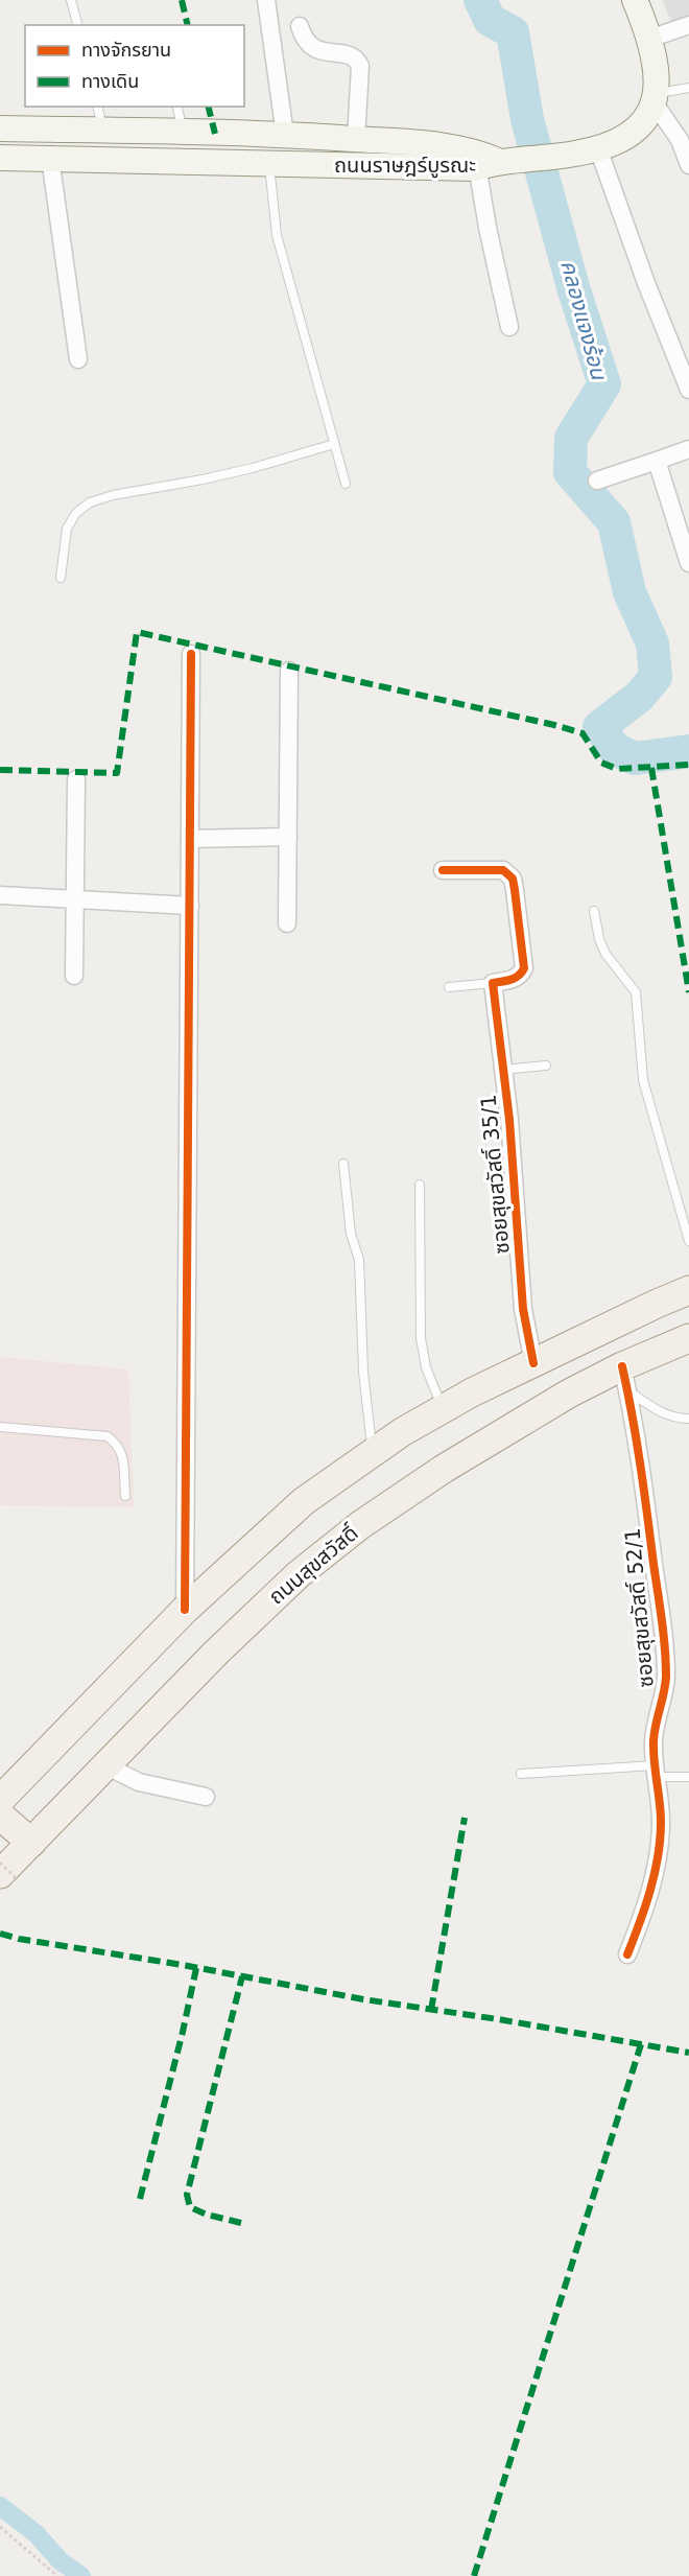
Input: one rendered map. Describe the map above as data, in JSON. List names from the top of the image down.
{
  "streets": {
    "main road": ["ถนนราษฎร์บูรณะ", "ถนนสุขสวัสดิ์"],
    "street": ["ซอยสุขสวัสดิ์ 35/1", "ซอยสุขสวัสดิ์ 52/1"]
  },
  "crossings": [
    ["ถนนสุขสวัสดิ์", "ซอยสุขสวัสดิ์ 52/1"]
  ],
  "water": ["คลองแจงร้อน"],
  "legend": ["ทางจักรยาน", "ทางเดิน"]
}
